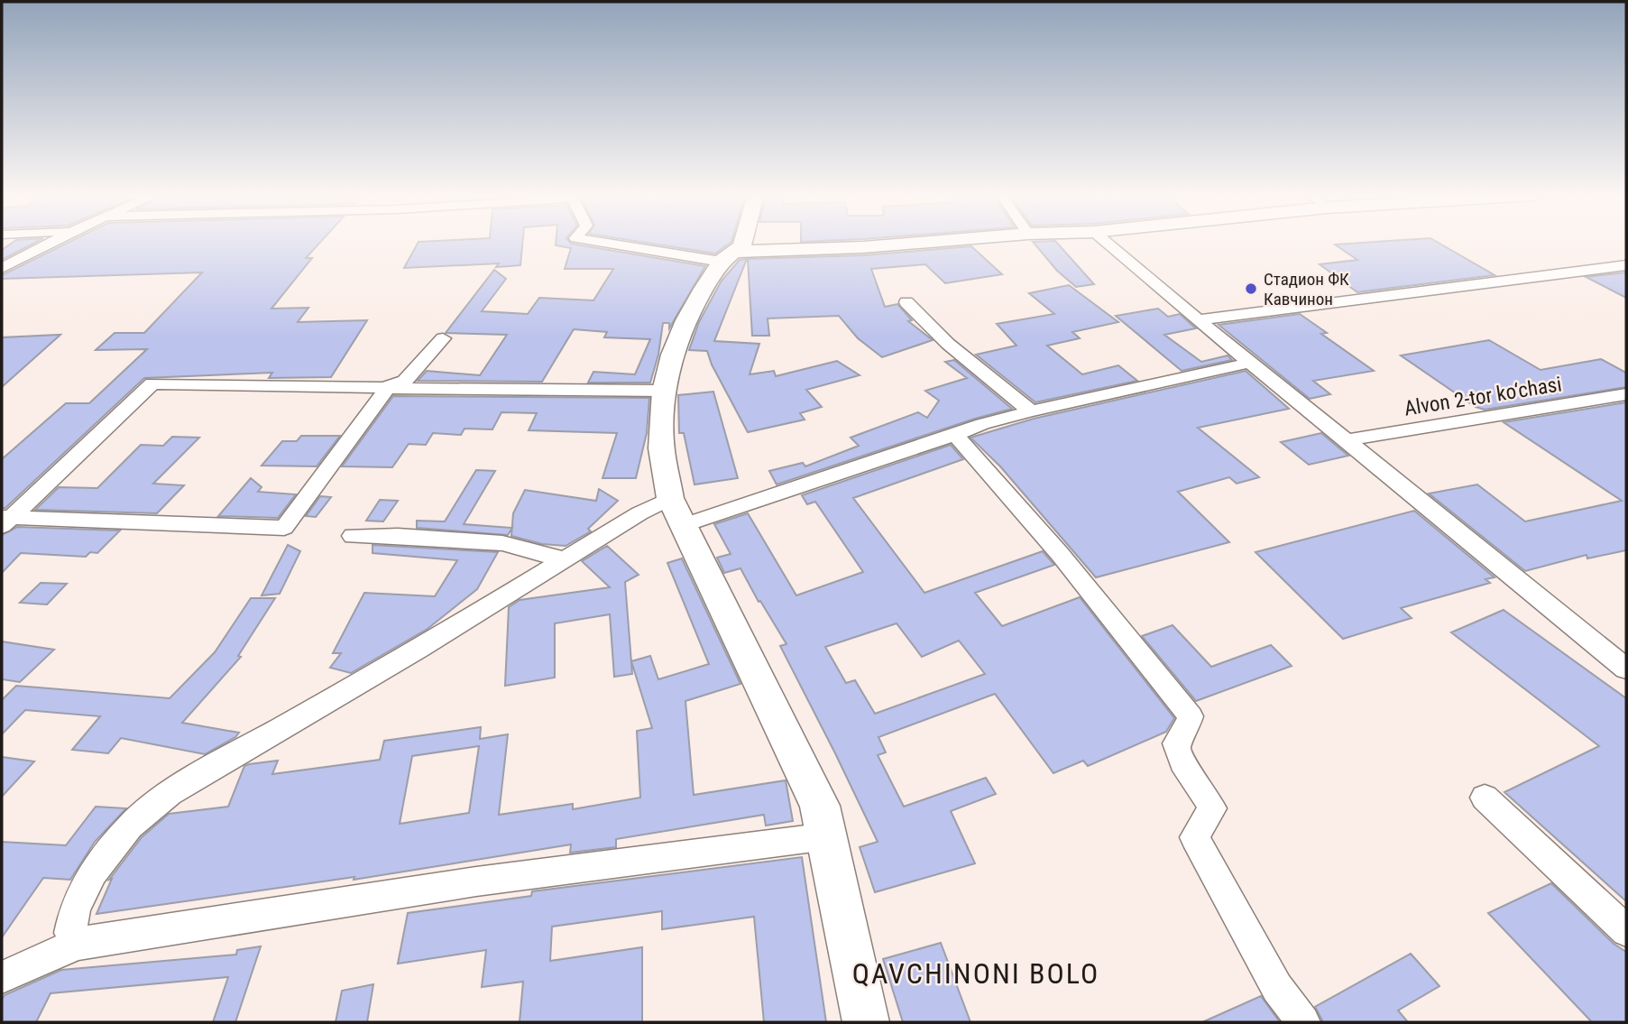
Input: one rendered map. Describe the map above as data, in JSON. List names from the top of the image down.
{
  "streets": {
    "street": ["Alvon 2-tor ko‘chasi"]
  },
  "districts": ["QAVCHINONI BOLO"],
  "places": ["Стадион ФК Кавчинон"]
}
